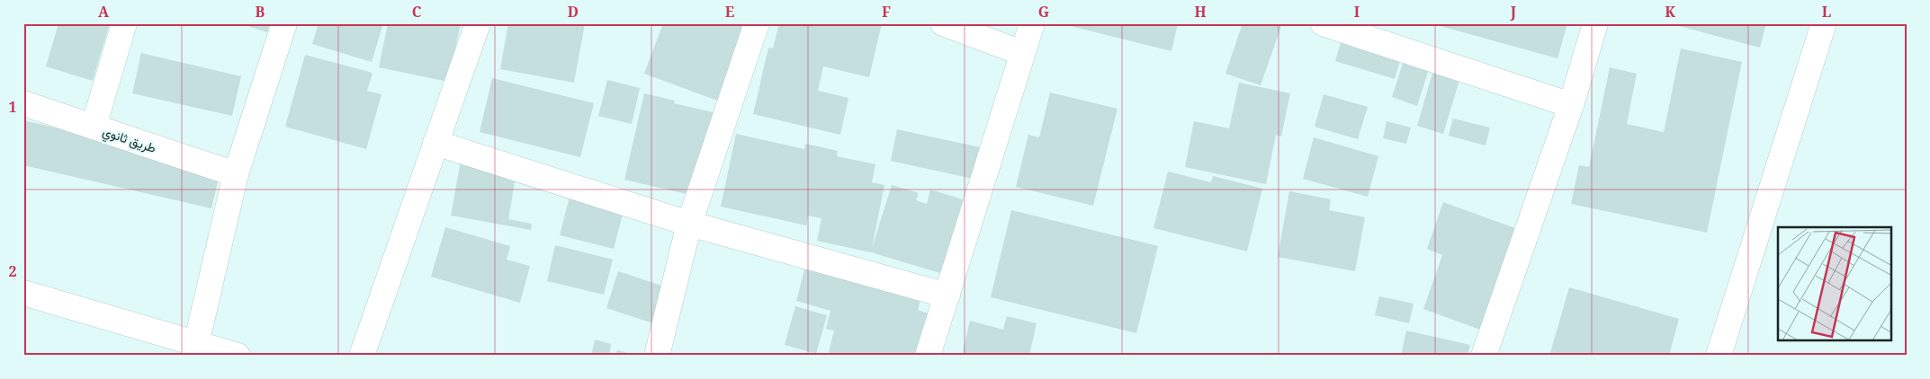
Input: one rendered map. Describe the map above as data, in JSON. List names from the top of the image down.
{
  "streets": {
    "street": ["طريق ثانوي"]
  },
  "grid": {
    "columns": [
      "A",
      "B",
      "C",
      "D",
      "E",
      "F",
      "G",
      "H",
      "I",
      "J",
      "K",
      "L"
    ],
    "rows": ["1", "2"]
  }
}
